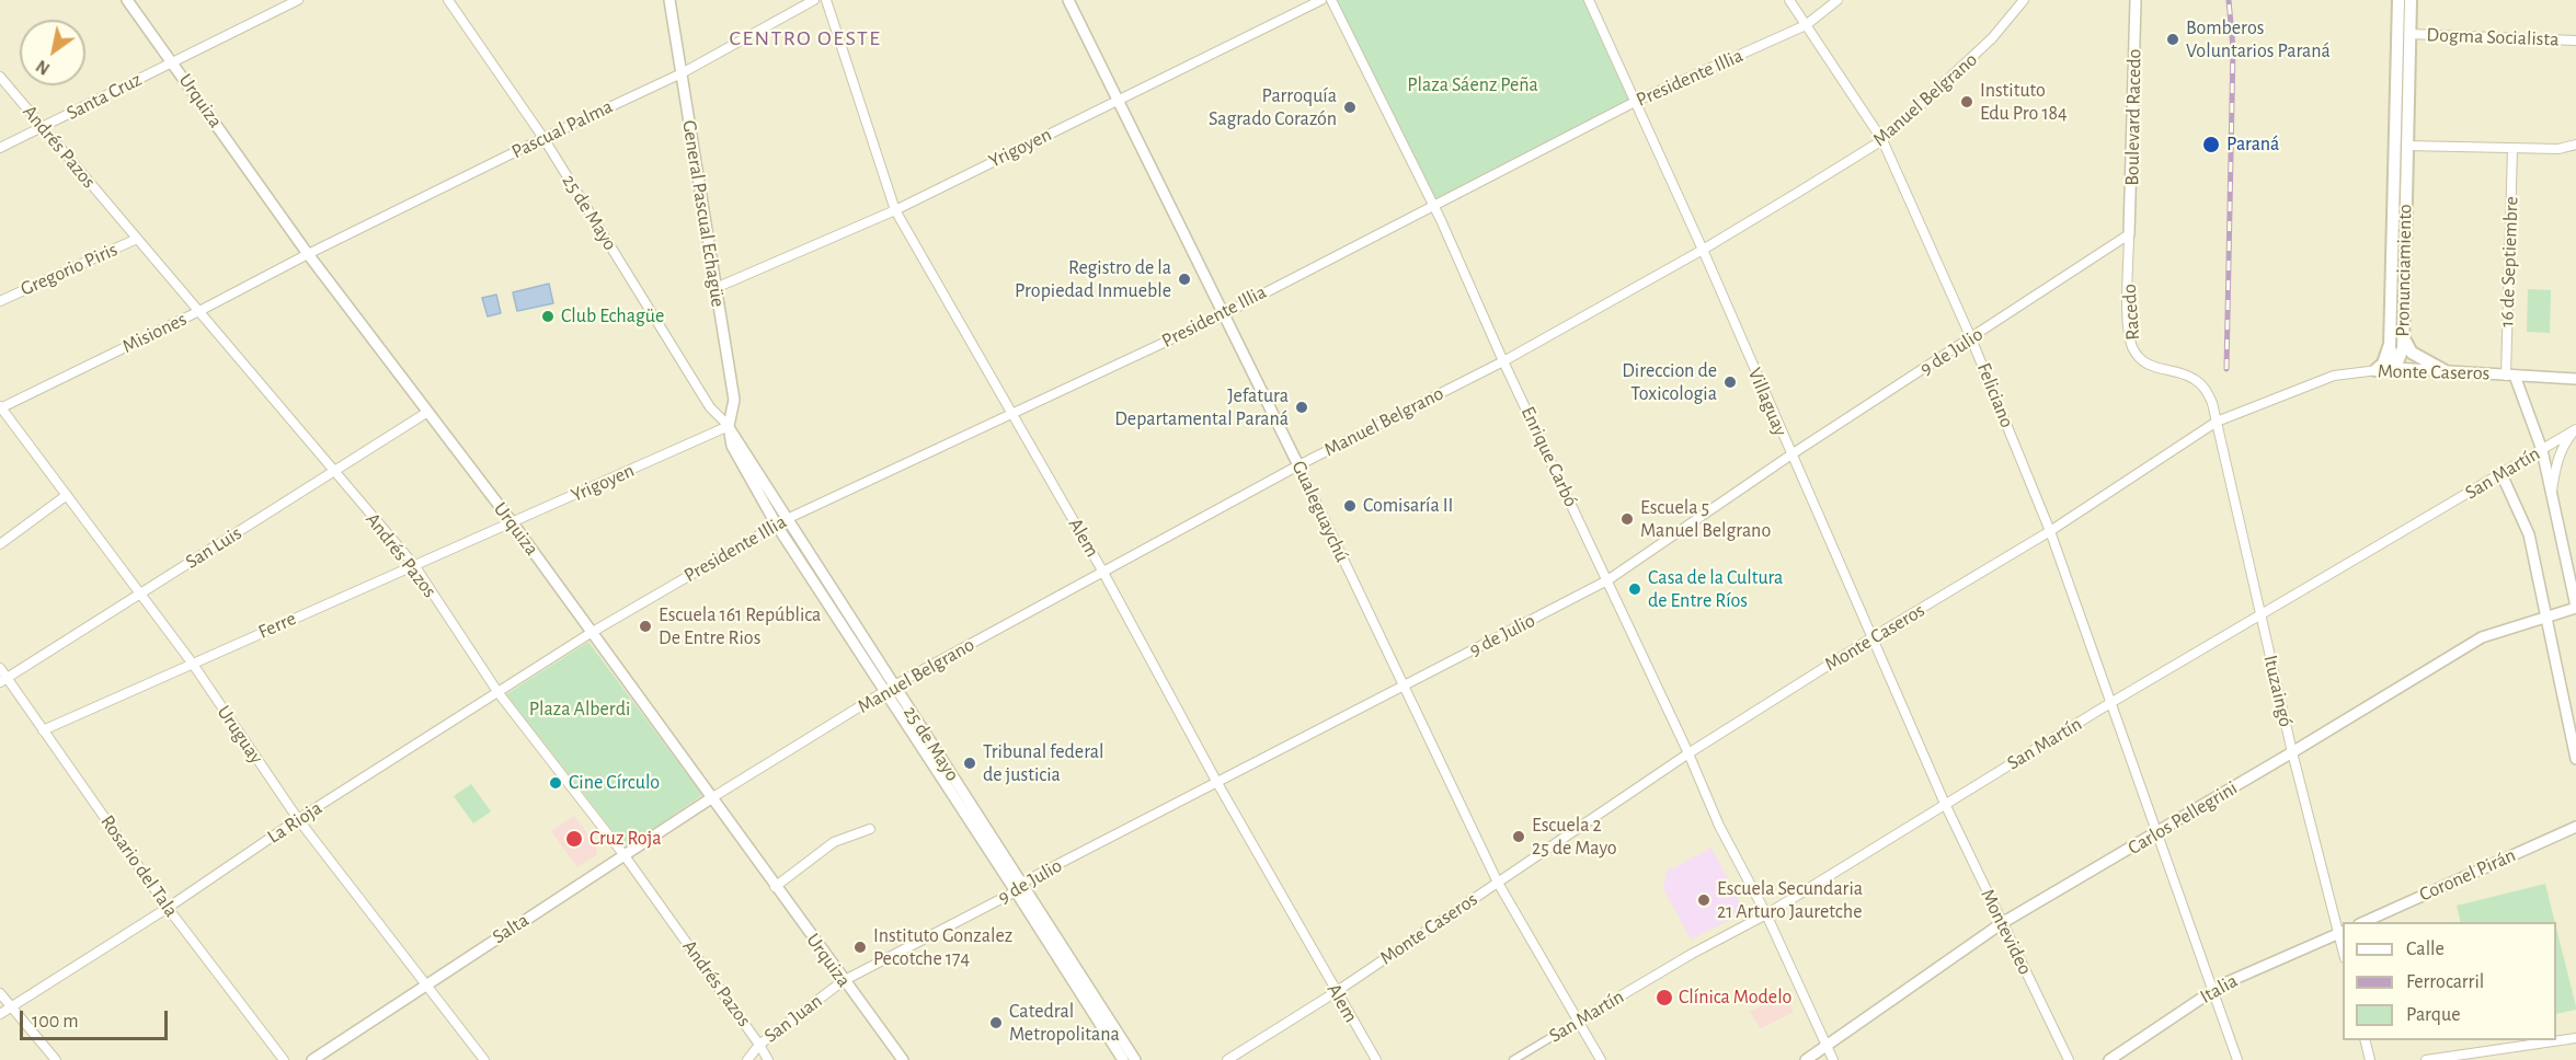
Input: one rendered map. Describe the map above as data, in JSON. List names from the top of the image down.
{
  "streets": {
    "main road": ["Pronunciamiento"],
    "street": [
      "Dogma Socialista",
      "Presidente Illia",
      "Santa Cruz",
      "Manuel Belgrano",
      "Urquiza",
      "Boulevard Racedo",
      "Pascual Palma",
      "Andrés Pazos",
      "Yrigoyen",
      "25 de Mayo",
      "General Pascual Echagüe",
      "16 de Septiembre",
      "Gregorio Piris",
      "Racedo",
      "Misiones",
      "9 de Julio",
      "Monte Caseros",
      "Feliciano",
      "Villaguay",
      "Enrique Carbó",
      "San Martín",
      "Gualeguaychú",
      "Alem",
      "San Luis",
      "Ferre",
      "Ituzaingó",
      "Uruguay",
      "Carlos Pellegrini",
      "La Rioja",
      "Rosario del Tala",
      "Coronel Pirán",
      "Salta",
      "Montevideo",
      "Italia",
      "San Juan"
    ]
  },
  "crossings": [
    ["Dogma Socialista", "Pronunciamiento"],
    ["Presidente Illia", "Urquiza"],
    ["Presidente Illia", "25 de Mayo"],
    ["Presidente Illia", "Feliciano"],
    ["Presidente Illia", "Villaguay"],
    ["Presidente Illia", "Enrique Carbó"],
    ["Presidente Illia", "Gualeguaychú"],
    ["Presidente Illia", "Alem"],
    ["Presidente Illia", "La Rioja"],
    ["Santa Cruz", "Urquiza"],
    ["Santa Cruz", "Andrés Pazos"],
    ["Manuel Belgrano", "Urquiza"],
    ["Manuel Belgrano", "25 de Mayo"],
    ["Manuel Belgrano", "Feliciano"],
    ["Manuel Belgrano", "Villaguay"],
    ["Manuel Belgrano", "Enrique Carbó"],
    ["Manuel Belgrano", "Gualeguaychú"],
    ["Manuel Belgrano", "Alem"],
    ["Manuel Belgrano", "Salta"],
    ["Urquiza", "Pascual Palma"],
    ["Urquiza", "Yrigoyen"],
    ["Urquiza", "Misiones"],
    ["Urquiza", "9 de Julio"],
    ["Urquiza", "San Luis"],
    ["Urquiza", "Ferre"],
    ["Urquiza", "La Rioja"],
    ["Urquiza", "Salta"],
    ["Urquiza", "San Juan"],
    ["Boulevard Racedo", "Racedo"],
    ["Boulevard Racedo", "9 de Julio"],
    ["Pascual Palma", "25 de Mayo"],
    ["Pascual Palma", "General Pascual Echagüe"],
    ["Pascual Palma", "Misiones"],
    ["Andrés Pazos", "Gregorio Piris"],
    ["Andrés Pazos", "Misiones"],
    ["Andrés Pazos", "San Luis"],
    ["Andrés Pazos", "Ferre"],
    ["Andrés Pazos", "La Rioja"],
    ["Andrés Pazos", "Salta"],
    ["Andrés Pazos", "San Juan"],
    ["Yrigoyen", "25 de Mayo"],
    ["Yrigoyen", "General Pascual Echagüe"],
    ["Yrigoyen", "Gualeguaychú"],
    ["Yrigoyen", "Alem"],
    ["Yrigoyen", "Ferre"],
    ["25 de Mayo", "General Pascual Echagüe"],
    ["25 de Mayo", "9 de Julio"],
    ["16 de Septiembre", "Monte Caseros"],
    ["Pronunciamiento", "Monte Caseros"],
    ["Racedo", "9 de Julio"],
    ["Racedo", "Monte Caseros"],
    ["Racedo", "Ituzaingó"],
    ["Misiones", "Uruguay"],
    ["9 de Julio", "Feliciano"],
    ["9 de Julio", "Villaguay"],
    ["9 de Julio", "Enrique Carbó"],
    ["9 de Julio", "Gualeguaychú"],
    ["9 de Julio", "Alem"],
    ["9 de Julio", "San Juan"],
    ["Monte Caseros", "Feliciano"],
    ["Monte Caseros", "Villaguay"],
    ["Monte Caseros", "Enrique Carbó"],
    ["Monte Caseros", "Gualeguaychú"],
    ["Monte Caseros", "Alem"],
    ["Monte Caseros", "Ituzaingó"],
    ["Feliciano", "San Martín"],
    ["Feliciano", "Carlos Pellegrini"],
    ["Feliciano", "Italia"],
    ["Villaguay", "San Martín"],
    ["Villaguay", "Montevideo"],
    ["Enrique Carbó", "San Martín"],
    ["Enrique Carbó", "Carlos Pellegrini"],
    ["San Martín", "Gualeguaychú"],
    ["San Martín", "Ituzaingó"],
    ["San Martín", "Montevideo"],
    ["San Luis", "Uruguay"],
    ["San Luis", "Rosario del Tala"],
    ["Ferre", "Uruguay"],
    ["Ferre", "Rosario del Tala"],
    ["Ituzaingó", "Carlos Pellegrini"],
    ["Ituzaingó", "Italia"],
    ["Uruguay", "La Rioja"],
    ["Uruguay", "Salta"],
    ["Carlos Pellegrini", "Montevideo"],
    ["La Rioja", "Rosario del Tala"]
  ],
  "districts": ["CENTRO OESTE"],
  "parks": ["Plaza Sáenz Peña", "Plaza Alberdi"],
  "places": [
    "Bomberos Voluntarios Paraná",
    "Instituto Edu Pro 184",
    "Parroquía Sagrado Corazón",
    "Paraná",
    "Registro de la Propiedad Inmueble",
    "Club Echagüe",
    "Direccion de Toxicologia",
    "Jefatura Departamental Paraná",
    "Comisaría II",
    "Escuela 5 Manuel Belgrano",
    "Casa de la Cultura de Entre Ríos",
    "Escuela 161 República De Entre Rios",
    "Tribunal federal de justicia",
    "Cine Círculo",
    "Escuela 2 25 de Mayo",
    "Cruz Roja",
    "Escuela Secundaria 21 Arturo Jauretche",
    "Instituto Gonzalez Pecotche 174",
    "Clínica Modelo",
    "Catedral Metropolitana"
  ],
  "legend": ["Calle", "Ferrocarril", "Parque"],
  "scale_bar": "100 m",
  "north": "bottom left"
}
